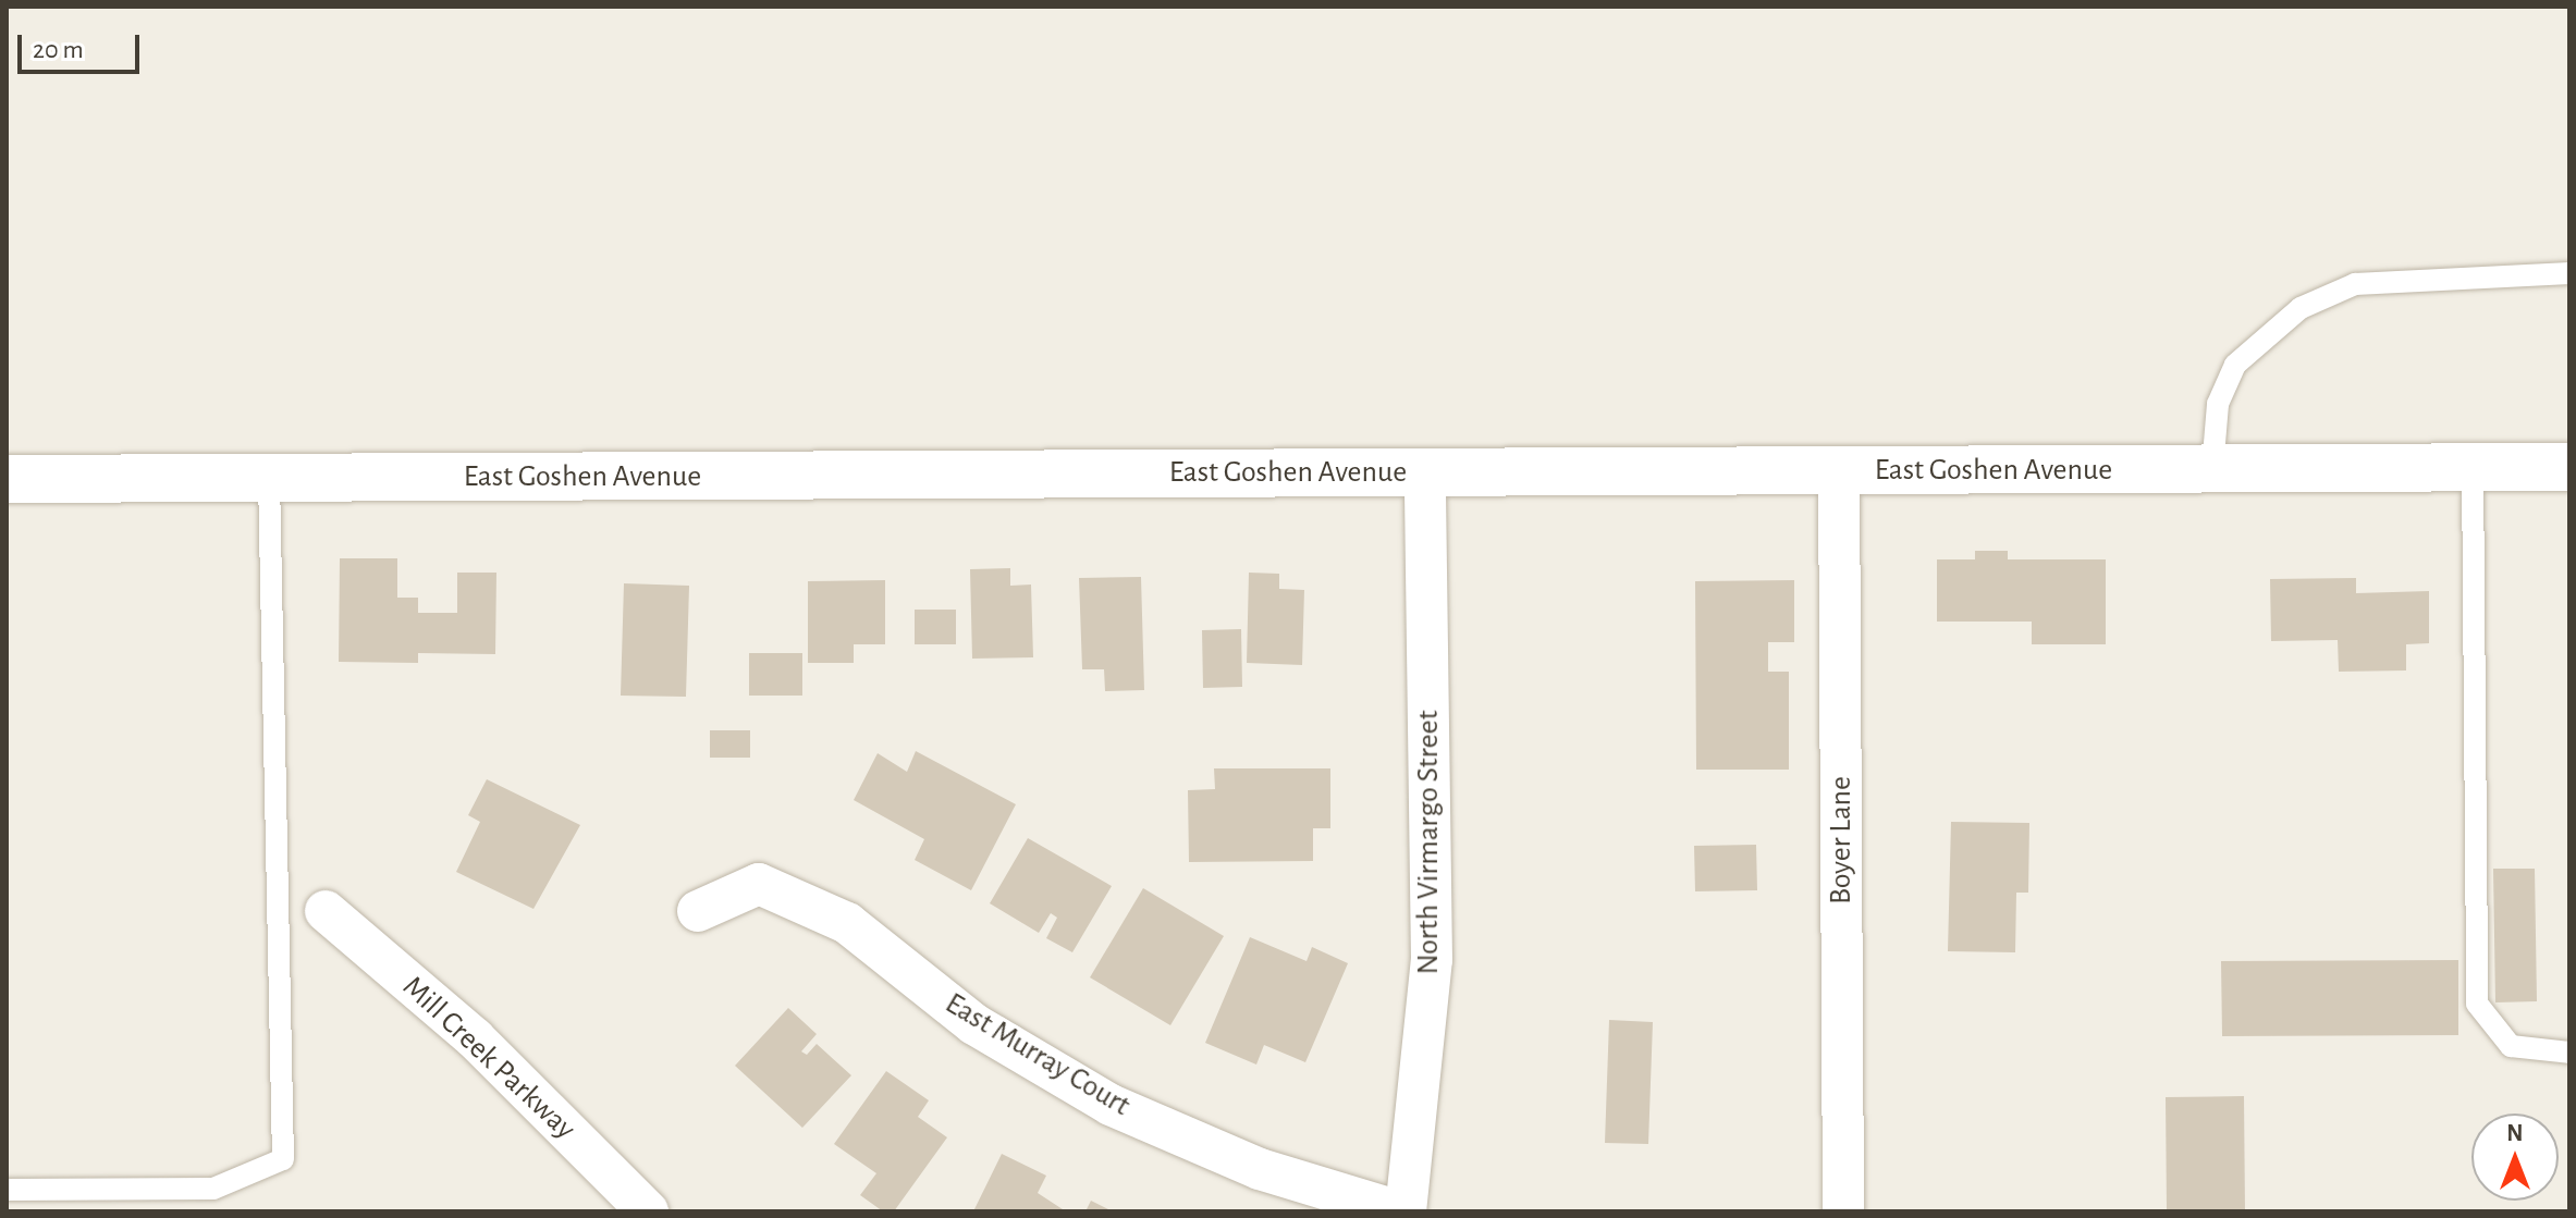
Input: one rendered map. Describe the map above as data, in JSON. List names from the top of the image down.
{
  "streets": {
    "street": [
      "East Goshen Avenue",
      "Boyer Lane",
      "North Virmargo Street",
      "East Murray Court",
      "Mill Creek Parkway"
    ]
  },
  "crossings": [
    ["East Goshen Avenue", "Boyer Lane"],
    ["East Goshen Avenue", "North Virmargo Street"],
    ["North Virmargo Street", "East Murray Court"]
  ],
  "scale_bar": "20 m",
  "north": "top"
}
